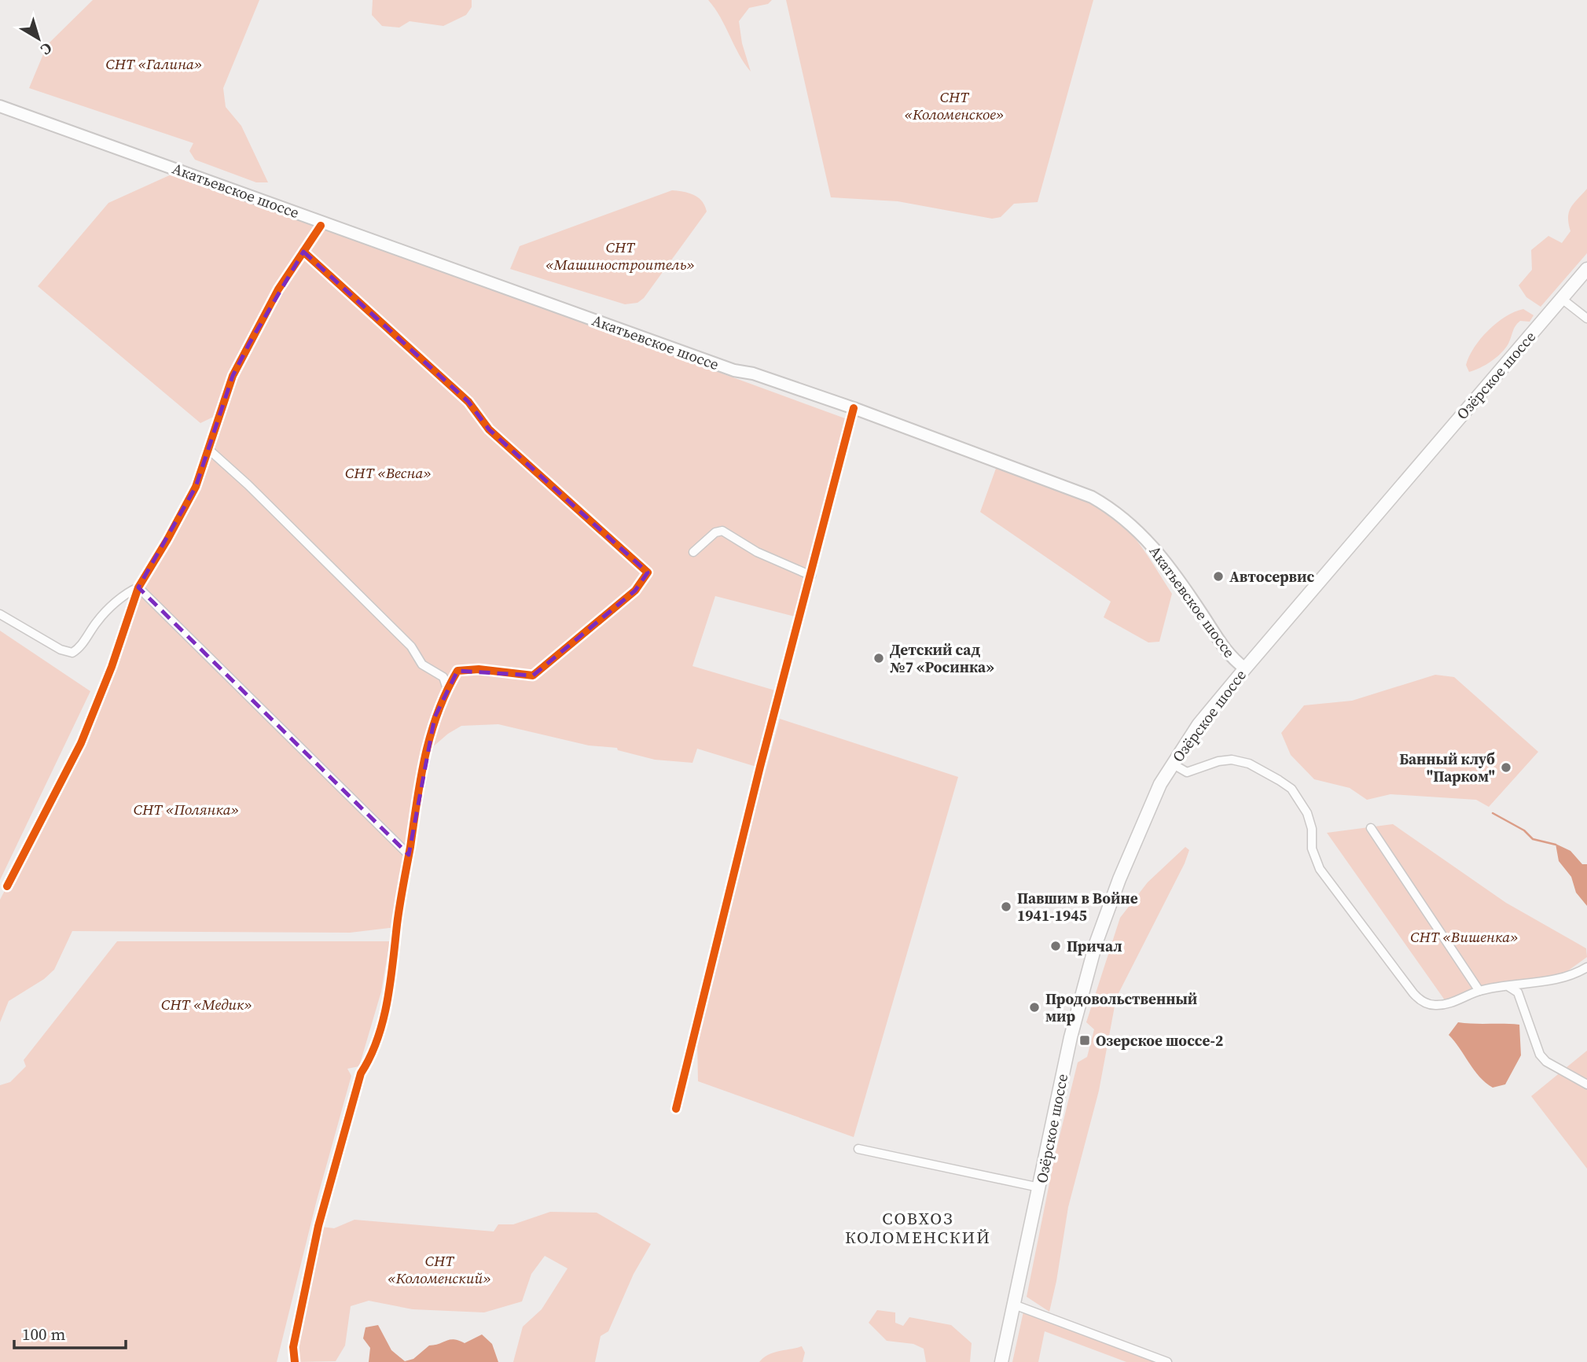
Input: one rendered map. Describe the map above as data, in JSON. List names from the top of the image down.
{
  "streets": {
    "main road": ["Акатьевское шоссе", "Озёрское шоссе"]
  },
  "crossings": [
    ["Акатьевское шоссе", "Озёрское шоссе"]
  ],
  "districts": ["СОВХОЗ КОЛОМЕНСКИЙ"],
  "parks": [
    "СНТ «Галина»",
    "СНТ «Коломенское»",
    "СНТ «Машиностроитель»",
    "СНТ «Весна»",
    "СНТ «Полянка»",
    "СНТ «Вишенка»",
    "СНТ «Медик»",
    "СНТ «Коломенский»"
  ],
  "places": {
    "other": [
      "Автосервис",
      "Детский сад №7 «Росинка»",
      "Банный клуб \"Парком\"",
      "Павшим в Войне 1941-1945",
      "Причал",
      "Продовольственный мир"
    ],
    "transit": ["Озерское шоссе-2"]
  },
  "scale_bar": "100 m",
  "north": "bottom right"
}
